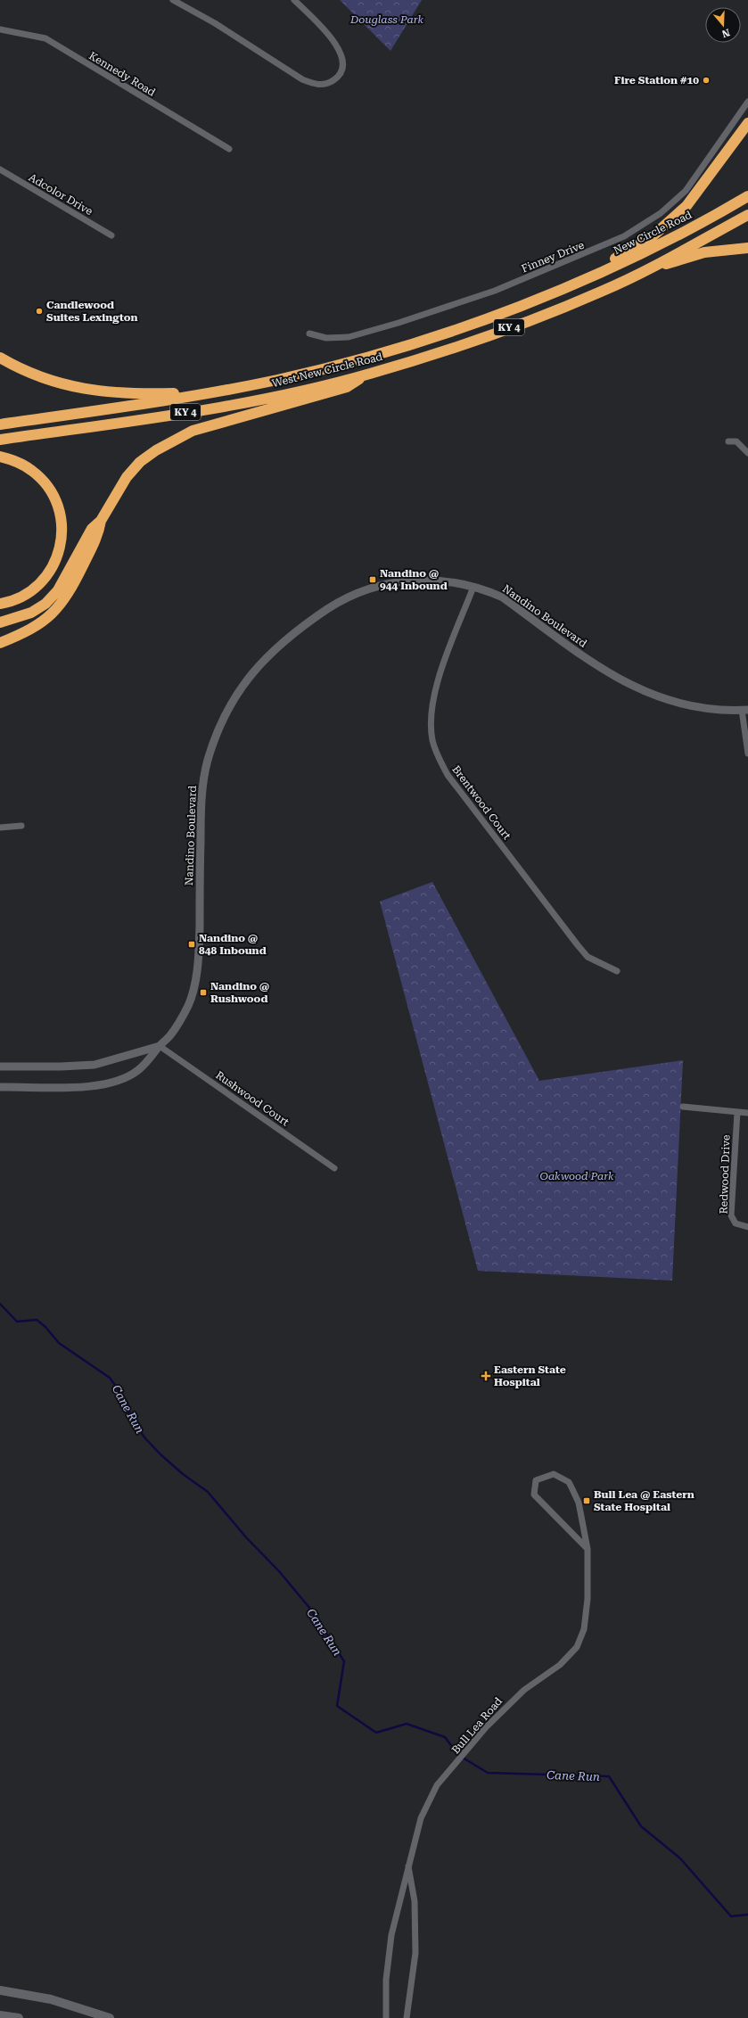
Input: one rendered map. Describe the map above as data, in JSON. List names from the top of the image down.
{
  "streets": {
    "highway": ["New Circle Road", "KY 4", "West New Circle Road"],
    "street": [
      "Kennedy Road",
      "Adcolor Drive",
      "Finney Drive",
      "Nandino Boulevard",
      "Brentwood Court",
      "Rushwood Court",
      "Redwood Drive",
      "Bull Lea Road"
    ]
  },
  "crossings": [
    ["New Circle Road", "West New Circle Road"],
    ["KY 4", "West New Circle Road"],
    ["Nandino Boulevard", "Brentwood Court"],
    ["Nandino Boulevard", "Rushwood Court"]
  ],
  "water": ["Cane Run"],
  "parks": ["Douglass Park", "Oakwood Park"],
  "places": {
    "other": ["Fire Station #10", "Candlewood Suites Lexington"],
    "transit": [
      "Nandino @ 944 Inbound",
      "Nandino @ 848 Inbound",
      "Nandino @ Rushwood",
      "Bull Lea @ Eastern State Hospital"
    ],
    "health": ["Eastern State Hospital"]
  },
  "north": "bottom"
}
